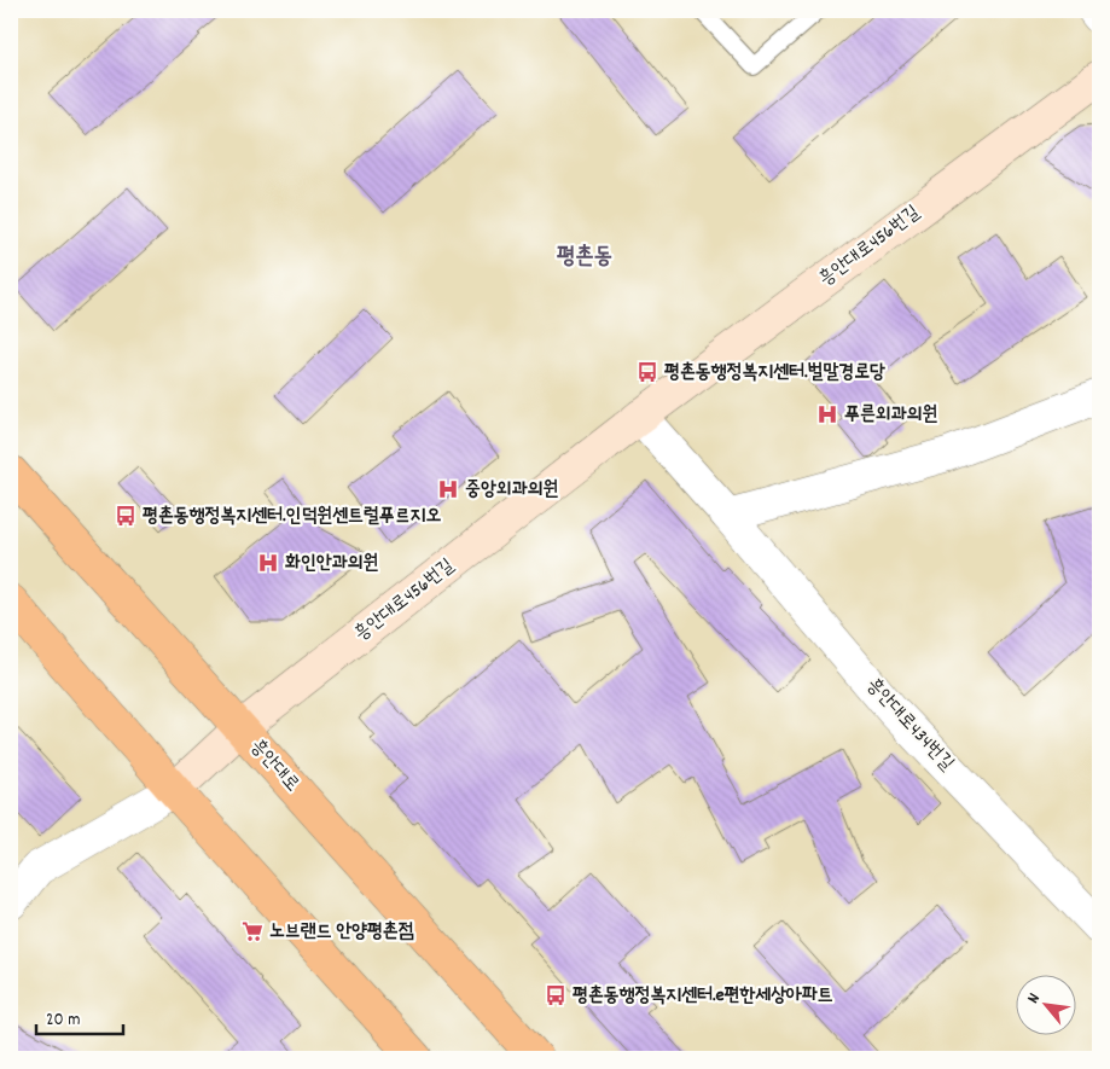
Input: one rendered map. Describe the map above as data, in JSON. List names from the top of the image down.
{
  "streets": {
    "main road": ["흥안대로"],
    "street": ["흥안대로456번길", "흥안대로434번길"]
  },
  "crossings": [
    ["흥안대로456번길", "흥안대로"]
  ],
  "districts": ["평촌동"],
  "places": {
    "bus stop": ["평촌동행정복지센터.벌말경로당", "평촌동행정복지센터.인덕원센트럴푸르지오", "평촌동행정복지센터.e편한세상아파트"],
    "hospital": ["푸른외과의원", "중앙외과의원", "화인안과의원"],
    "supermarket": ["노브랜드 안양평촌점"]
  },
  "scale_bar": "20 m",
  "north": "top left"
}
